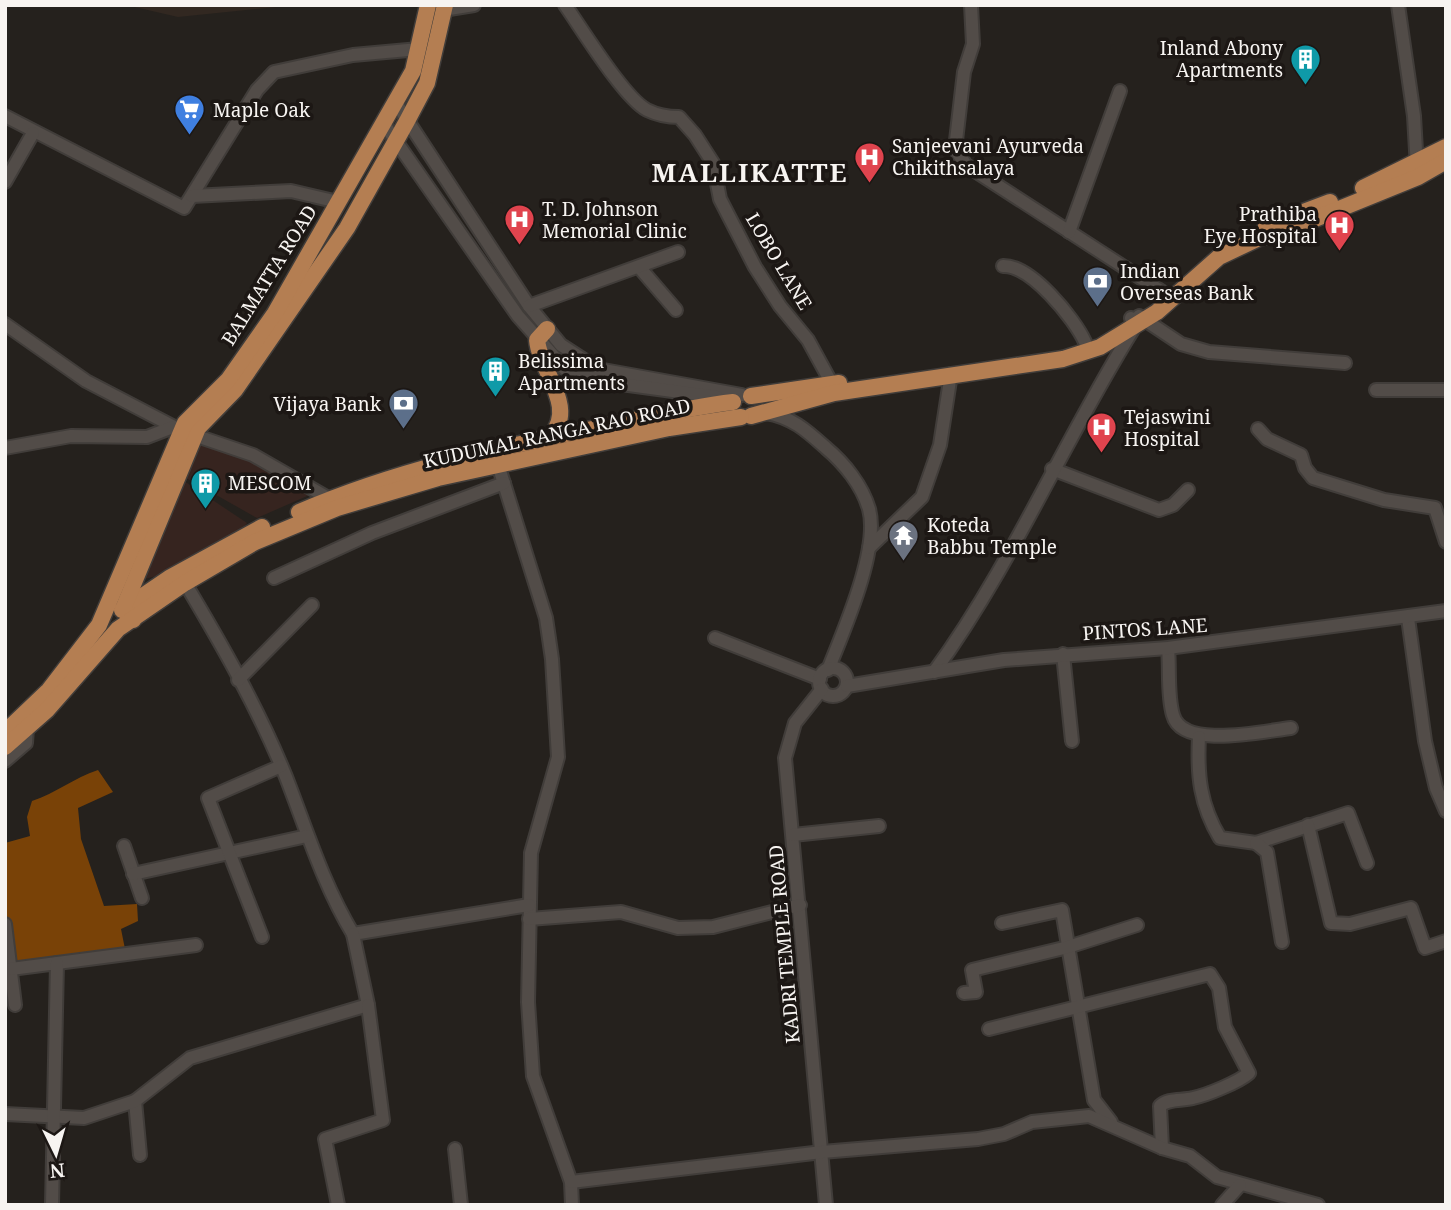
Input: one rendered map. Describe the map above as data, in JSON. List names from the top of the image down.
{
  "streets": {
    "main road": ["BALMATTA ROAD", "KUDUMAL RANGA RAO ROAD"],
    "street": ["LOBO LANE", "PINTOS LANE", "KADRI TEMPLE ROAD"]
  },
  "crossings": [
    ["KUDUMAL RANGA RAO ROAD", "KADRI TEMPLE ROAD"],
    ["PINTOS LANE", "KADRI TEMPLE ROAD"]
  ],
  "districts": ["MALLIKATTE"],
  "places": {
    "building": ["Inland Abony Apartments", "Belissima Apartments", "MESCOM"],
    "supermarket": ["Maple Oak"],
    "hospital": [
      "Sanjeevani Ayurveda Chikithsalaya",
      "T. D. Johnson Memorial Clinic",
      "Prathiba Eye Hospital",
      "Tejaswini Hospital"
    ],
    "bank": ["Indian Overseas Bank", "Vijaya Bank"],
    "temple": ["Koteda Babbu Temple"]
  },
  "north": "bottom"
}
